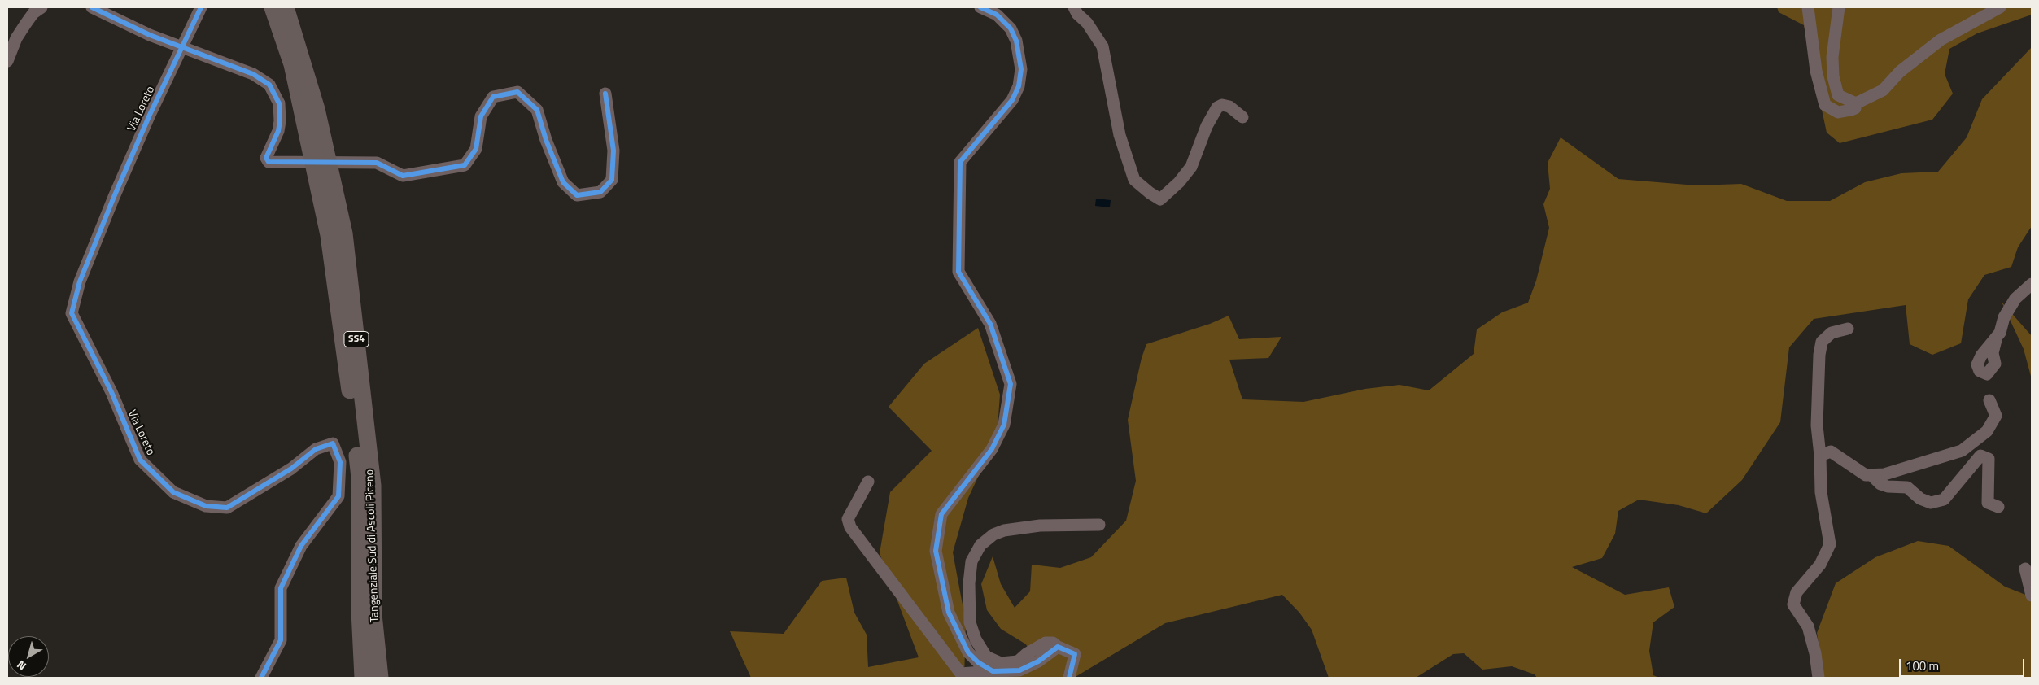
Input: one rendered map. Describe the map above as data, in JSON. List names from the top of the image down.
{
  "streets": {
    "highway": ["SS4", "Tangenziale Sud di Ascoli Piceno"],
    "street": ["Via Loreto"]
  },
  "scale_bar": "100 m",
  "north": "bottom left"
}
